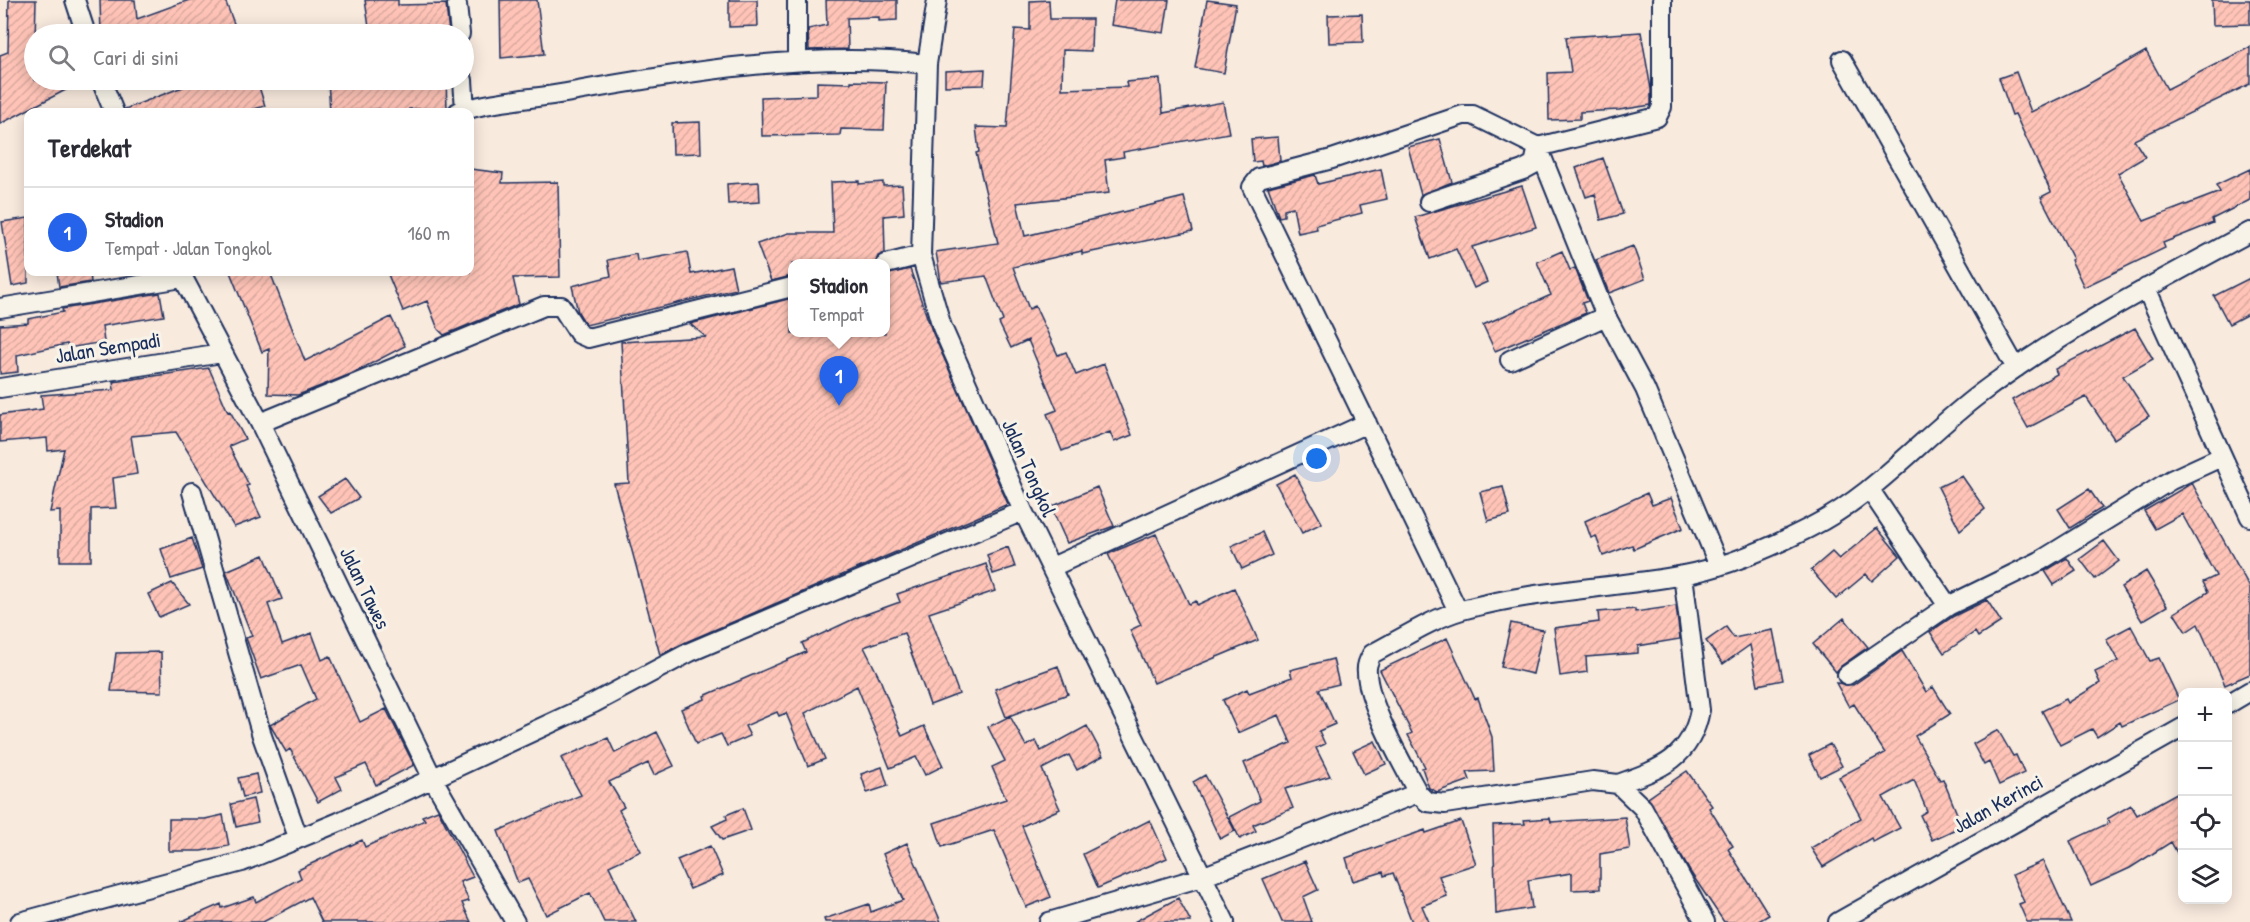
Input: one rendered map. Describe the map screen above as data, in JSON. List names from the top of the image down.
{
  "streets": {
    "street": [
      "Jalan Sempadi",
      "Jalan Tongkol",
      "Jalan Tawes",
      "Jalan Kerinci"
    ]
  },
  "crossings": [
    ["Jalan Sempadi", "Jalan Tawes"]
  ],
  "page": {
    "search": "Cari di sini",
    "heading": "Terdekat",
    "list": [
      {
        "mark": "1",
        "name": "Stadion",
        "note": "Tempat · Jalan Tongkol",
        "value": "160 m"
      }
    ],
    "popup": ["Stadion", "Tempat"],
    "pins": "1",
    "map_buttons": ["+", "−"]
  }
}
